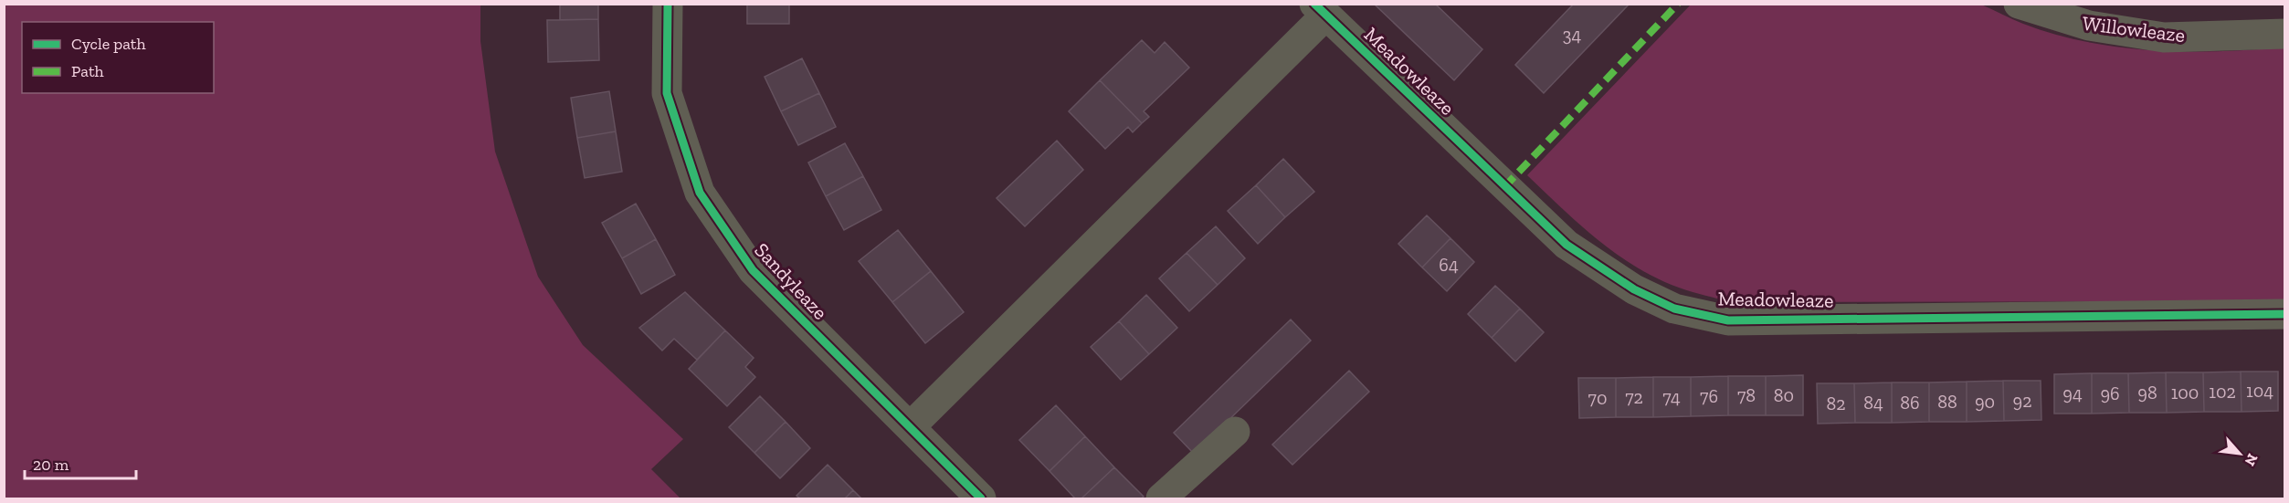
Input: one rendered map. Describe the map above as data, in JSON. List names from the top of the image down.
{
  "streets": {
    "street": ["Willowleaze", "Meadowleaze", "Sandyleaze"]
  },
  "house_numbers": [
    "34",
    "64",
    "104",
    "102",
    "98",
    "100",
    "94",
    "96",
    "78",
    "80",
    "76",
    "72",
    "74",
    "70",
    "92",
    "88",
    "90",
    "84",
    "86",
    "82"
  ],
  "legend": ["Cycle path", "Path"],
  "scale_bar": "20 m",
  "north": "bottom right"
}
